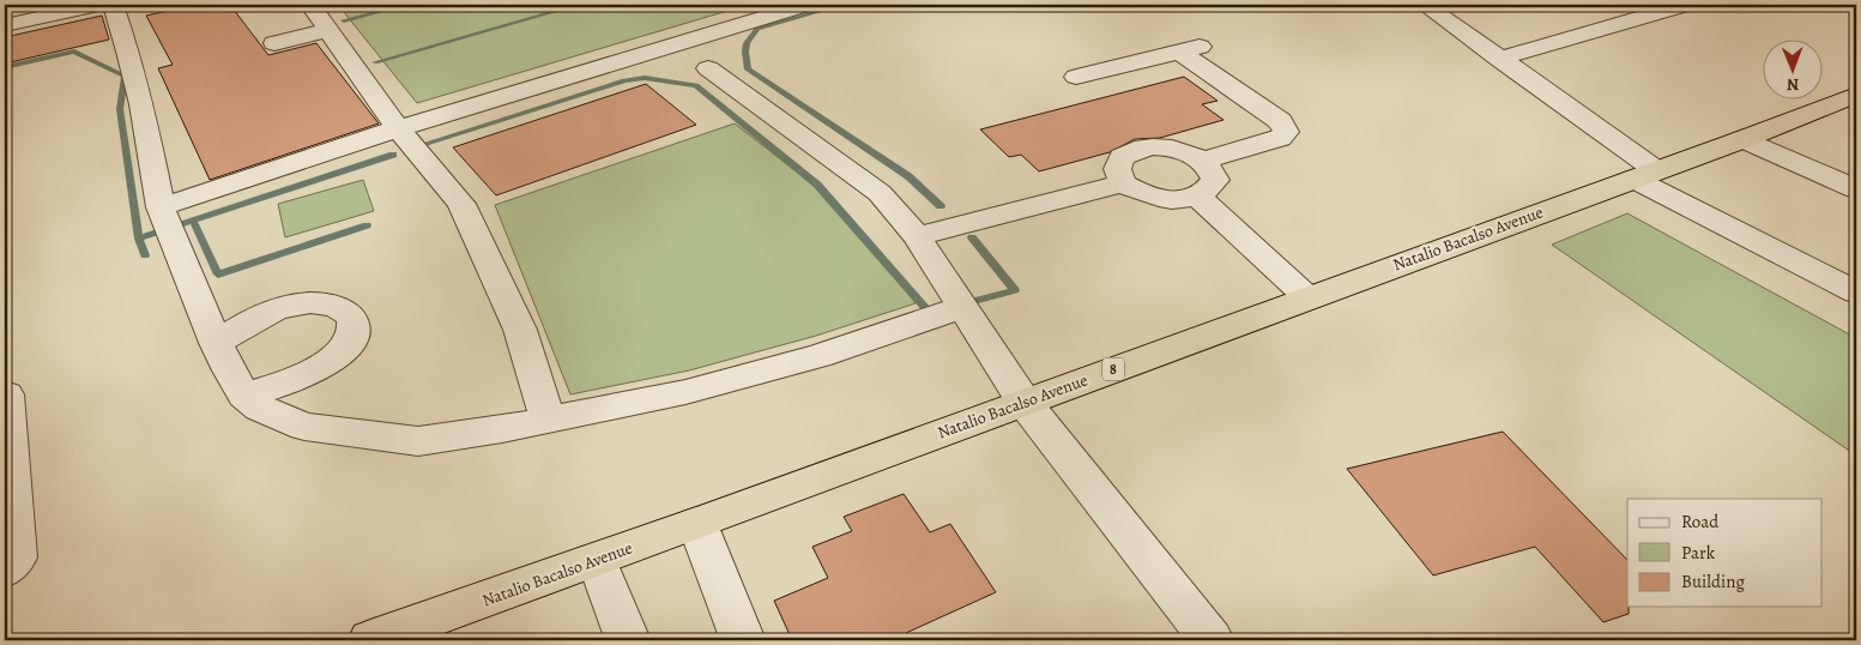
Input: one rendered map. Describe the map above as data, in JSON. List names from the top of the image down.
{
  "streets": {
    "highway": ["Natalio Bacalso Avenue", "8"]
  },
  "legend": ["Road", "Park", "Building"],
  "north": "bottom"
}
